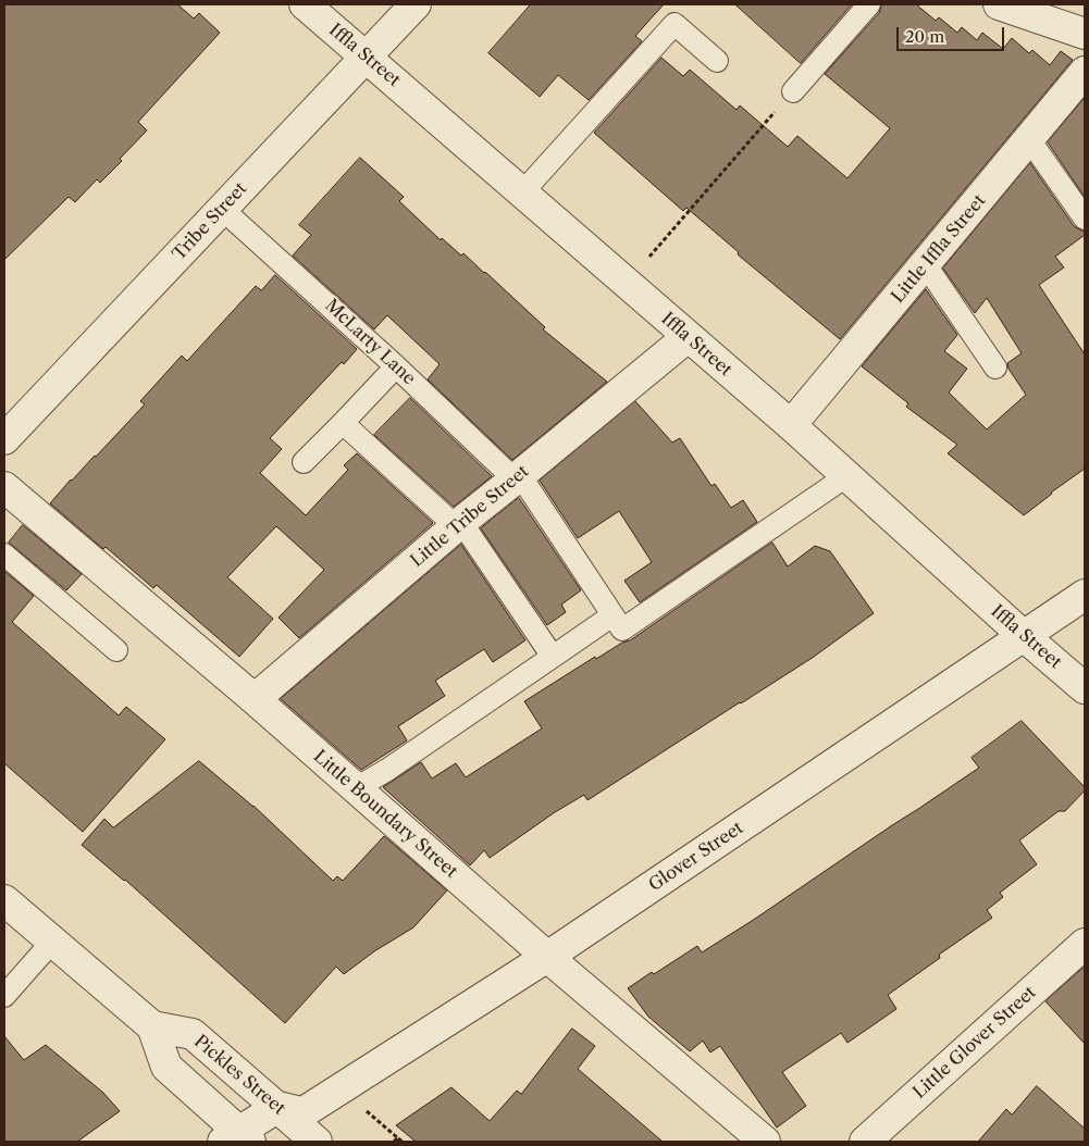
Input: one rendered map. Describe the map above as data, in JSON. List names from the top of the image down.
{
  "streets": {
    "street": [
      "Iffla Street",
      "Tribe Street",
      "Little Iffla Street",
      "Little Tribe Street",
      "Little Boundary Street",
      "Glover Street",
      "Little Glover Street",
      "Pickles Street"
    ],
    "lane": ["McLarty Lane"]
  },
  "crossings": [
    ["Iffla Street", "Tribe Street"],
    ["Iffla Street", "Little Iffla Street"],
    ["Iffla Street", "Little Tribe Street"],
    ["Iffla Street", "Glover Street"],
    ["Tribe Street", "McLarty Lane"],
    ["McLarty Lane", "Little Tribe Street"],
    ["Little Tribe Street", "Little Boundary Street"],
    ["Little Boundary Street", "Glover Street"],
    ["Glover Street", "Pickles Street"]
  ],
  "scale_bar": "20 m"
}
